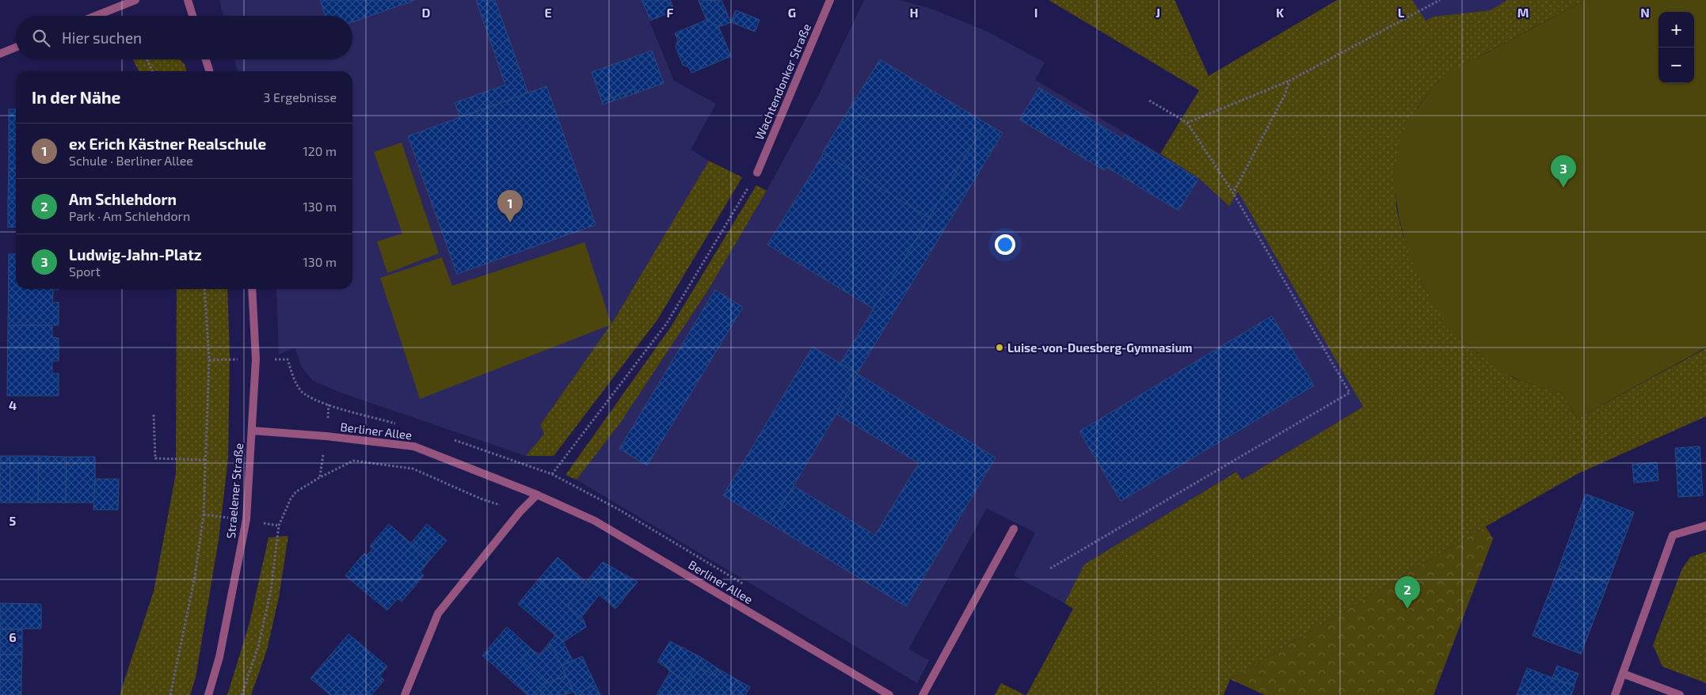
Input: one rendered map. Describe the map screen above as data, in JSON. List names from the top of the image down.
{
  "streets": {
    "street": ["Wachtendonker Straße", "Berliner Allee", "Straelener Straße"]
  },
  "crossings": [
    ["Berliner Allee", "Straelener Straße"]
  ],
  "places": ["Luise-von-Duesberg-Gymnasium"],
  "page": {
    "map_buttons": ["+", "−"],
    "search": "Hier suchen",
    "heading": ["In der Nähe", "3 Ergebnisse"],
    "list": [
      {
        "mark": "1",
        "name": "ex Erich Kästner Realschule",
        "note": "Schule · Berliner Allee",
        "value": "120 m"
      },
      {
        "mark": "2",
        "name": "Am Schlehdorn",
        "note": "Park · Am Schlehdorn",
        "value": "130 m"
      },
      {
        "mark": "3",
        "name": "Ludwig-Jahn-Platz",
        "note": "Sport",
        "value": "130 m"
      }
    ],
    "pins": ["3", "1", "2"]
  },
  "grid": {
    "columns": [
      "D",
      "E",
      "F",
      "G",
      "H",
      "I",
      "J",
      "K",
      "L",
      "M",
      "N"
    ],
    "rows": ["4", "5", "6"]
  }
}
